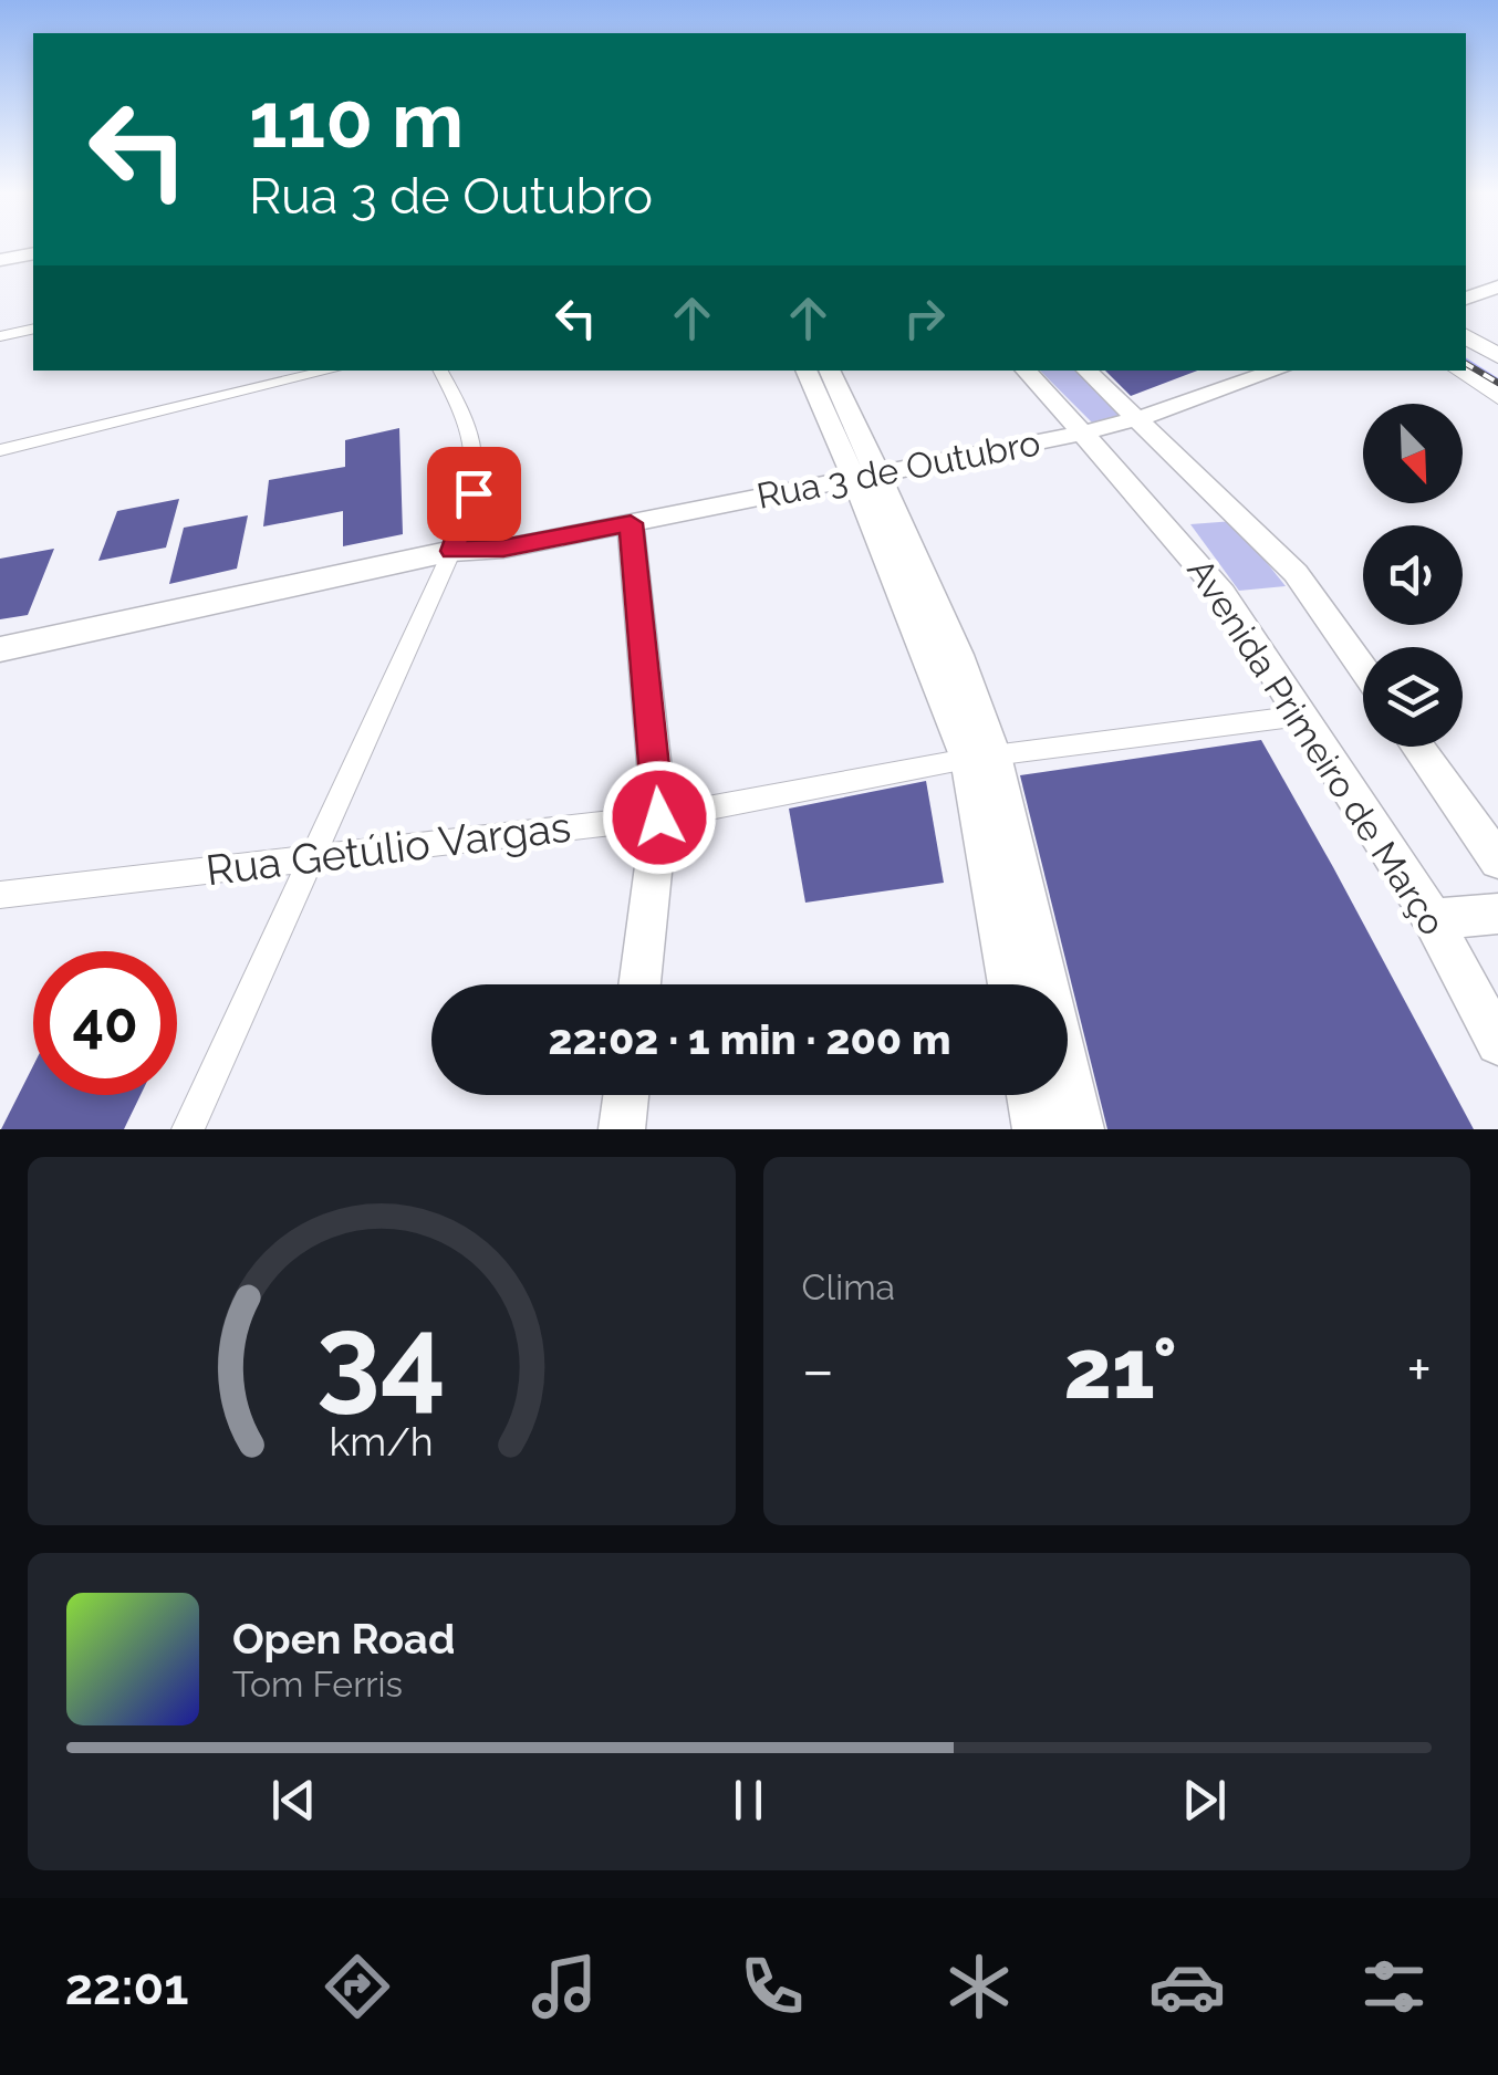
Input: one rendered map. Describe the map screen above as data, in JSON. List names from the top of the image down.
{
  "streets": {
    "main road": ["Rua 3 de Outubro", "Avenida Primeiro de Março"],
    "street": ["Rua Getúlio Vargas"]
  },
  "crossings": [
    ["Rua 3 de Outubro", "Avenida Primeiro de Março"],
    ["Avenida Primeiro de Março", "Rua Getúlio Vargas"]
  ],
  "north": "bottom right",
  "page": {
    "turn": ["110 m", "Rua 3 de Outubro"],
    "limit": "40",
    "trip": "22:02 · 1 min · 200 m",
    "tile": "Clima",
    "heat": ["−", "21°", "+"],
    "song": ["Open Road", "Tom Ferris"],
    "tabs": "22:01",
    "gauge": ["34", "km/h"]
  }
}
